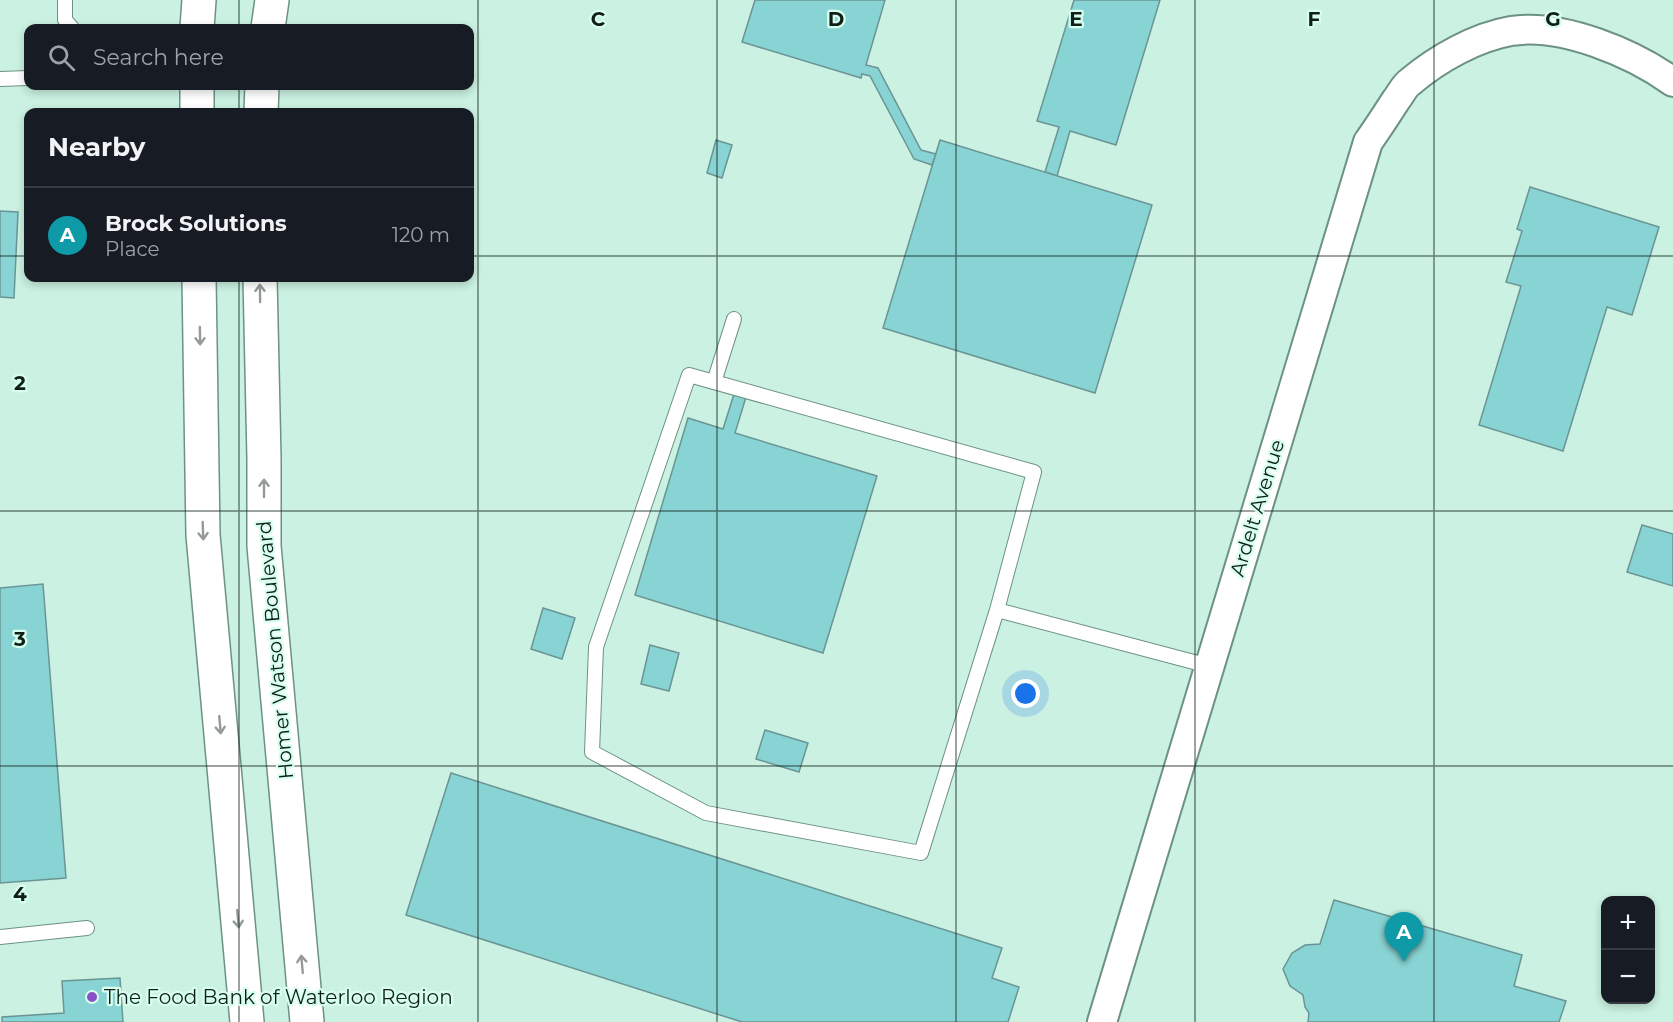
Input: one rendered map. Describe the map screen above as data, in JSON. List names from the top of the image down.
{
  "streets": {
    "main road": ["Homer Watson Boulevard"],
    "street": ["Ardelt Avenue"]
  },
  "places": ["The Food Bank of Waterloo Region"],
  "page": {
    "search": "Search here",
    "heading": "Nearby",
    "list": [
      {
        "mark": "A",
        "name": "Brock Solutions",
        "note": "Place",
        "value": "120 m"
      }
    ],
    "map_buttons": ["+", "−"],
    "pins": "A"
  },
  "grid": {
    "columns": [
      "C",
      "D",
      "E",
      "F",
      "G"
    ],
    "rows": ["2", "3", "4"]
  }
}
